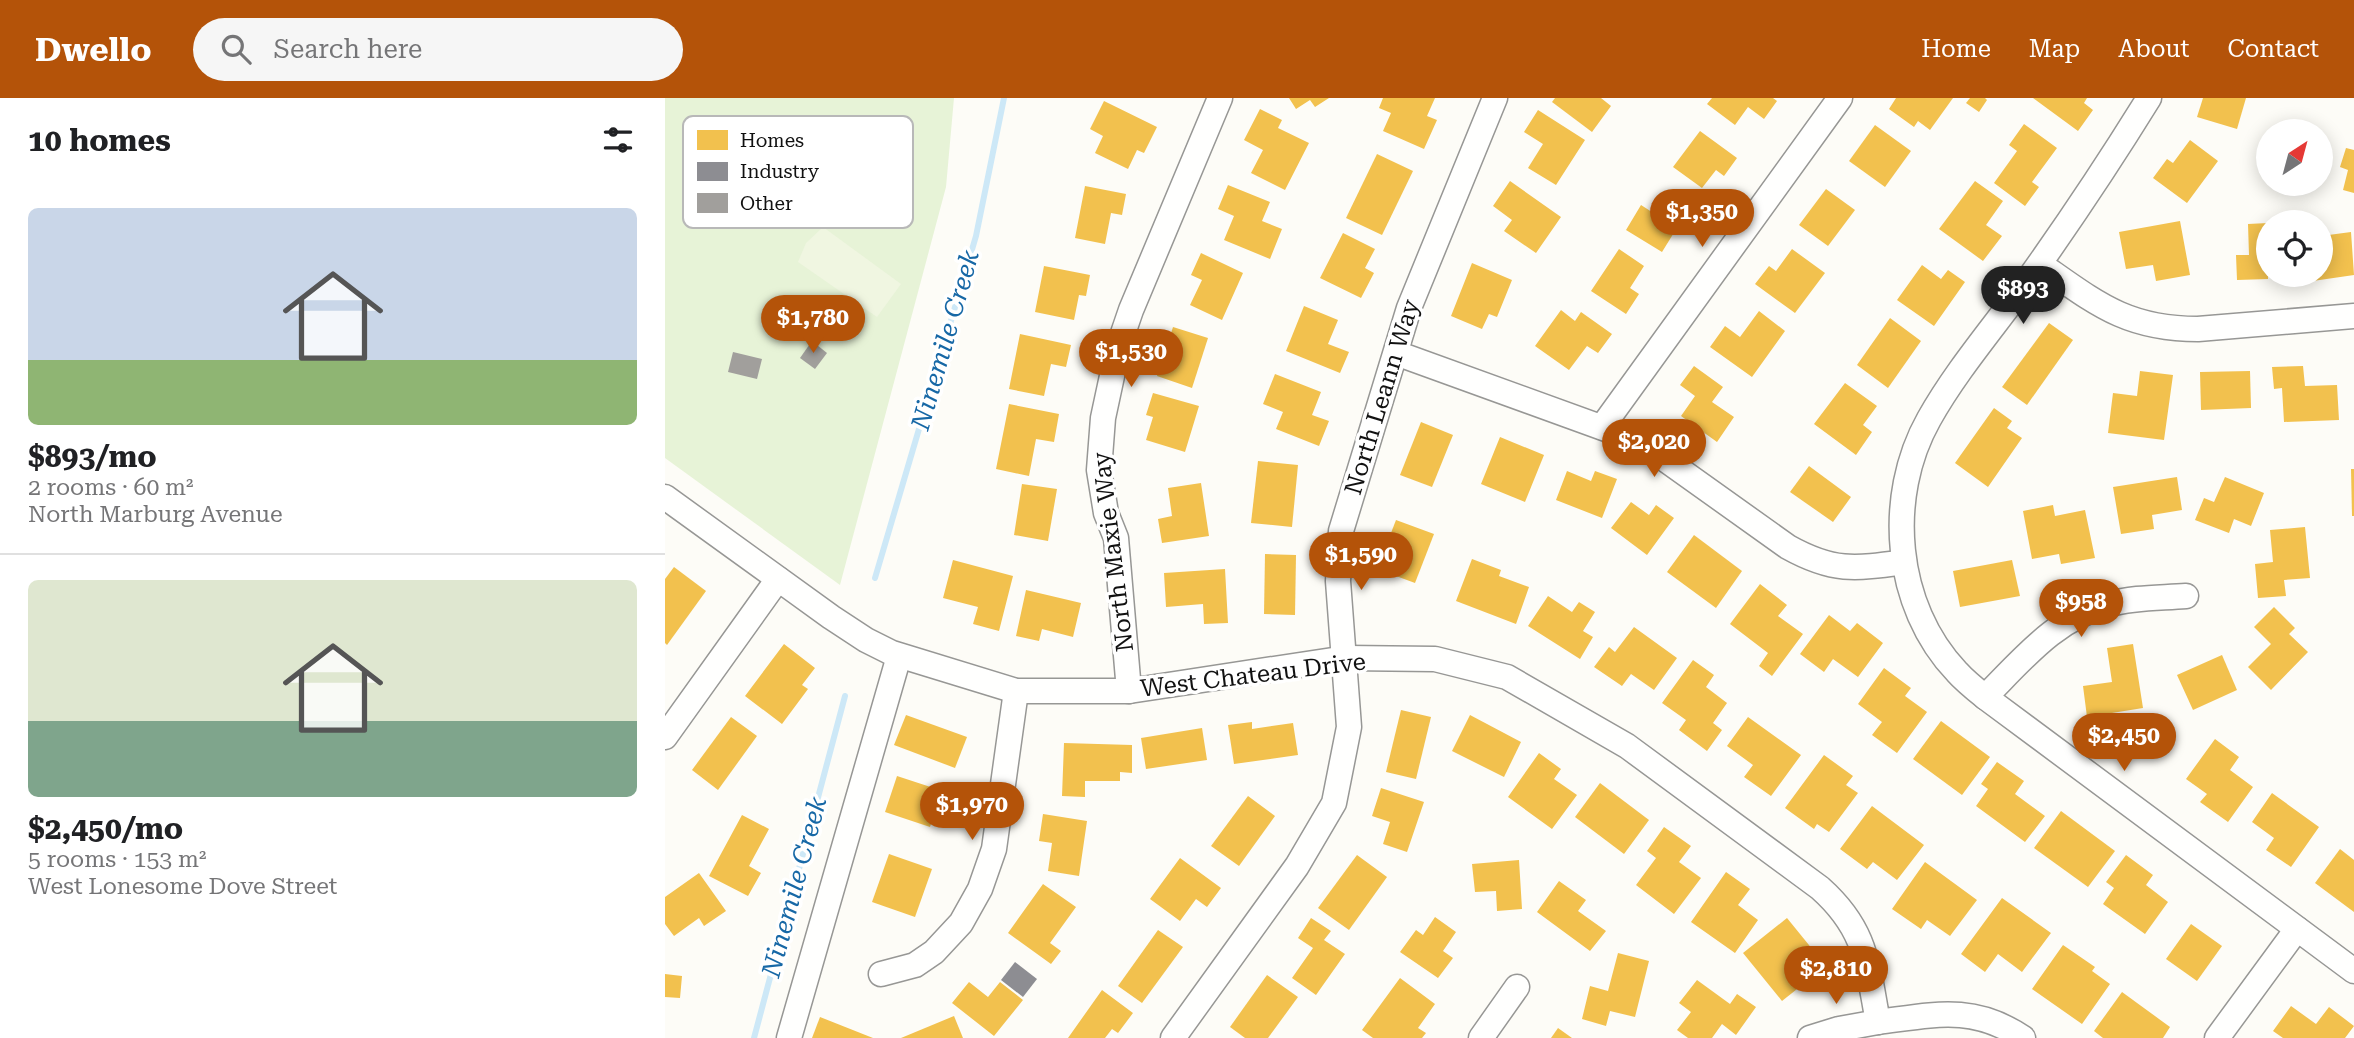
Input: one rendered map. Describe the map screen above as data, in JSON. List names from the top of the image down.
{
  "streets": {
    "street": ["North Leann Way", "North Maxie Way", "West Chateau Drive"]
  },
  "crossings": [
    ["North Leann Way", "West Chateau Drive"],
    ["North Maxie Way", "West Chateau Drive"]
  ],
  "water": ["Ninemile Creek"],
  "legend": ["Homes", "Industry", "Other"],
  "north": "top right",
  "page": {
    "header": "Dwello",
    "search": "Search here",
    "nav": [
      "Home",
      "Map",
      "About",
      "Contact"
    ],
    "heading": "10 homes",
    "list": [
      {
        "name": "$893/mo",
        "note": "2 rooms · 60 m² · North Marburg Avenue"
      },
      {
        "name": "$2,450/mo",
        "note": "5 rooms · 153 m² · West Lonesome Dove Street"
      }
    ],
    "price": [
      "$1,350",
      "$893",
      "$1,780",
      "$1,530",
      "$2,020",
      "$1,590",
      "$958",
      "$2,450",
      "$1,970",
      "$2,810"
    ]
  }
}
